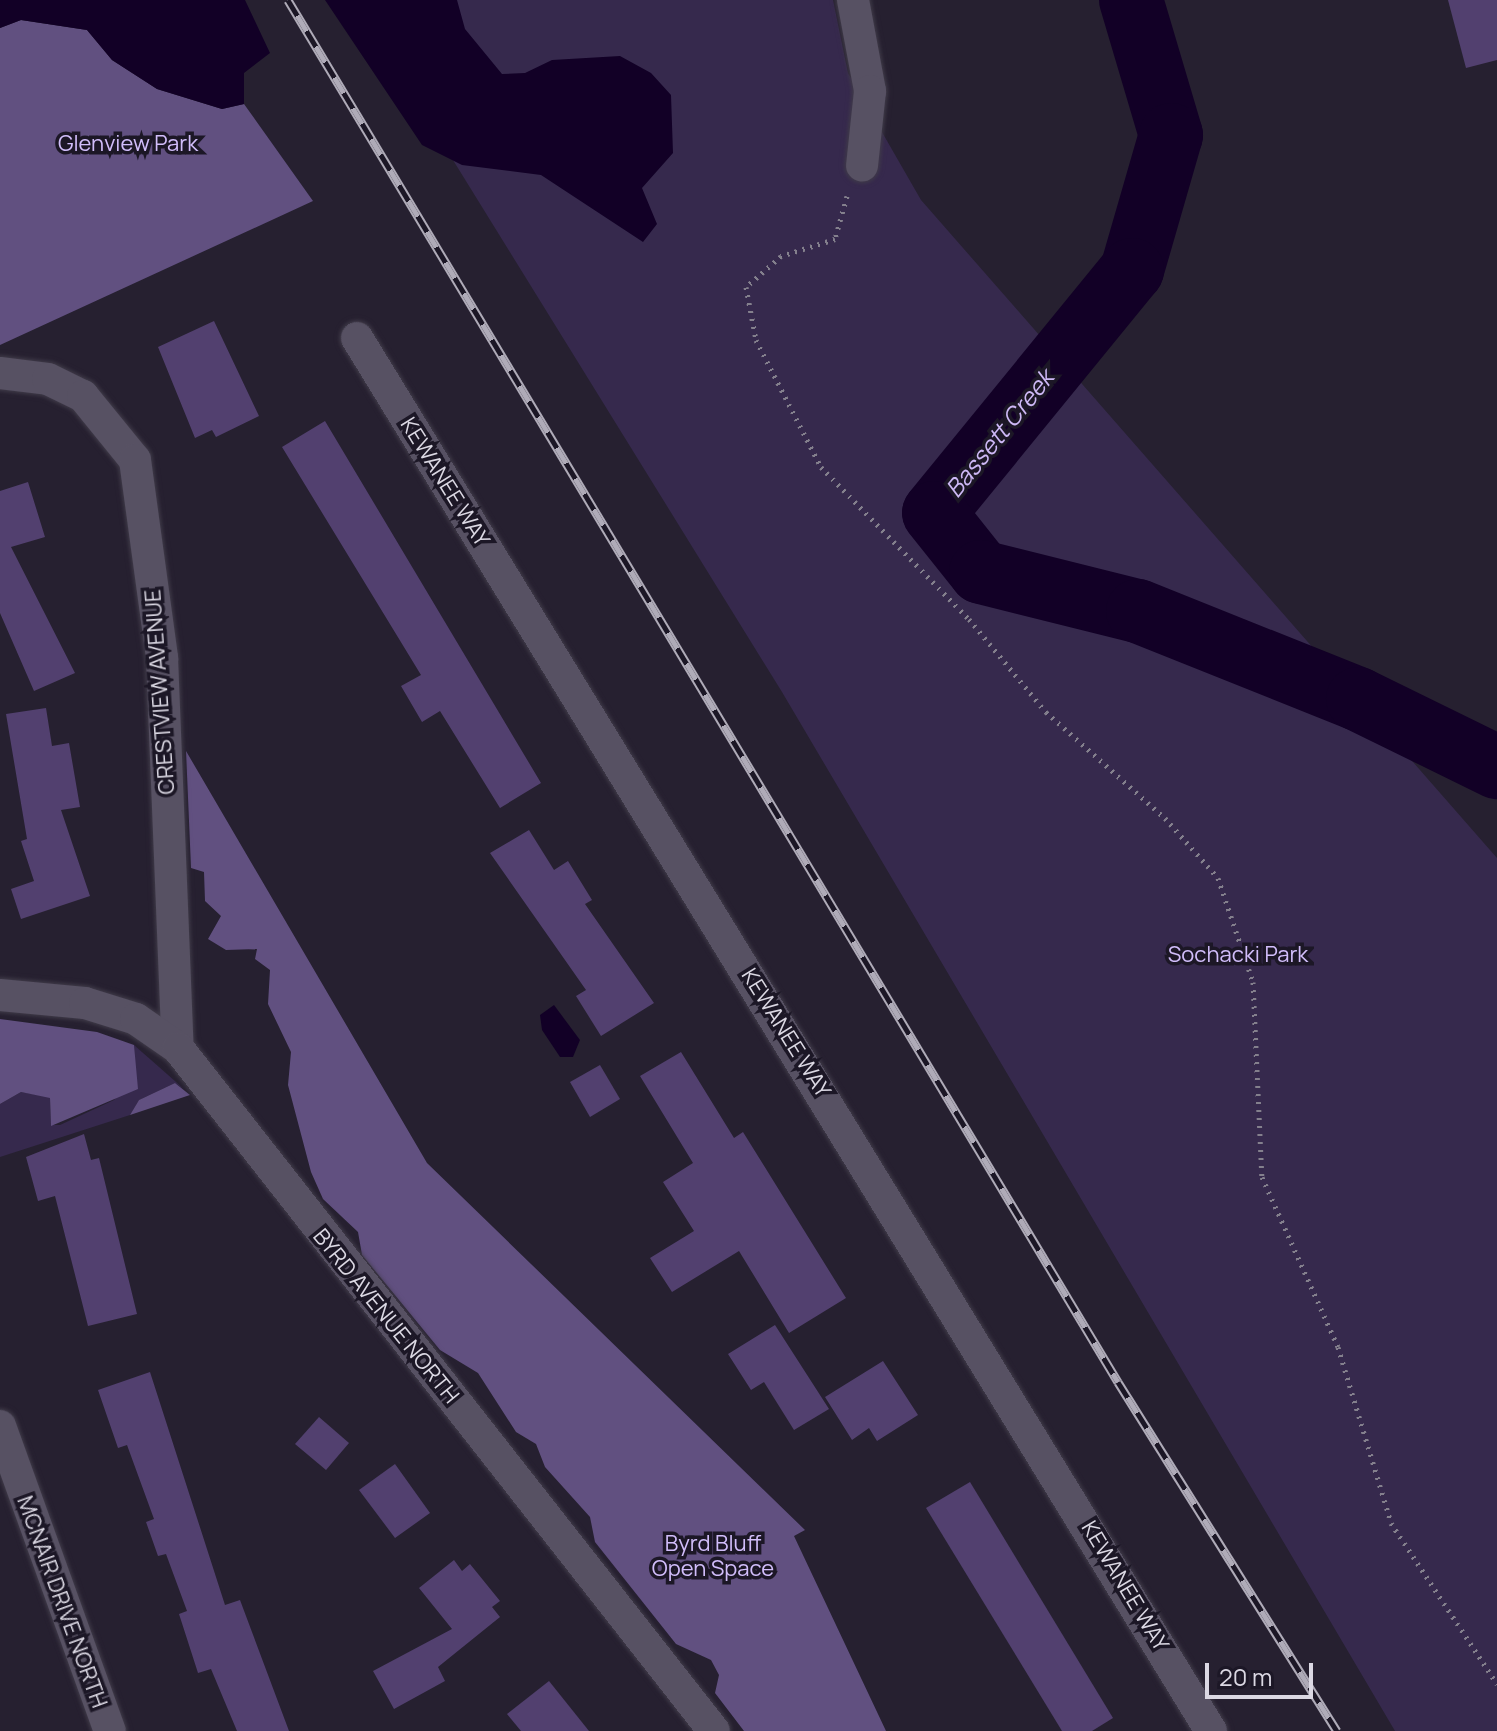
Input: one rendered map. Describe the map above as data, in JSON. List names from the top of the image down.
{
  "streets": {
    "street": [
      "KEWANEE WAY",
      "CRESTVIEW AVENUE",
      "BYRD AVENUE NORTH",
      "MCNAIR DRIVE NORTH"
    ]
  },
  "crossings": [
    ["CRESTVIEW AVENUE", "BYRD AVENUE NORTH"]
  ],
  "water": ["Bassett Creek"],
  "parks": ["Glenview Park", "Sochacki Park", "Byrd Bluff Open Space"],
  "scale_bar": "20 m"
}
